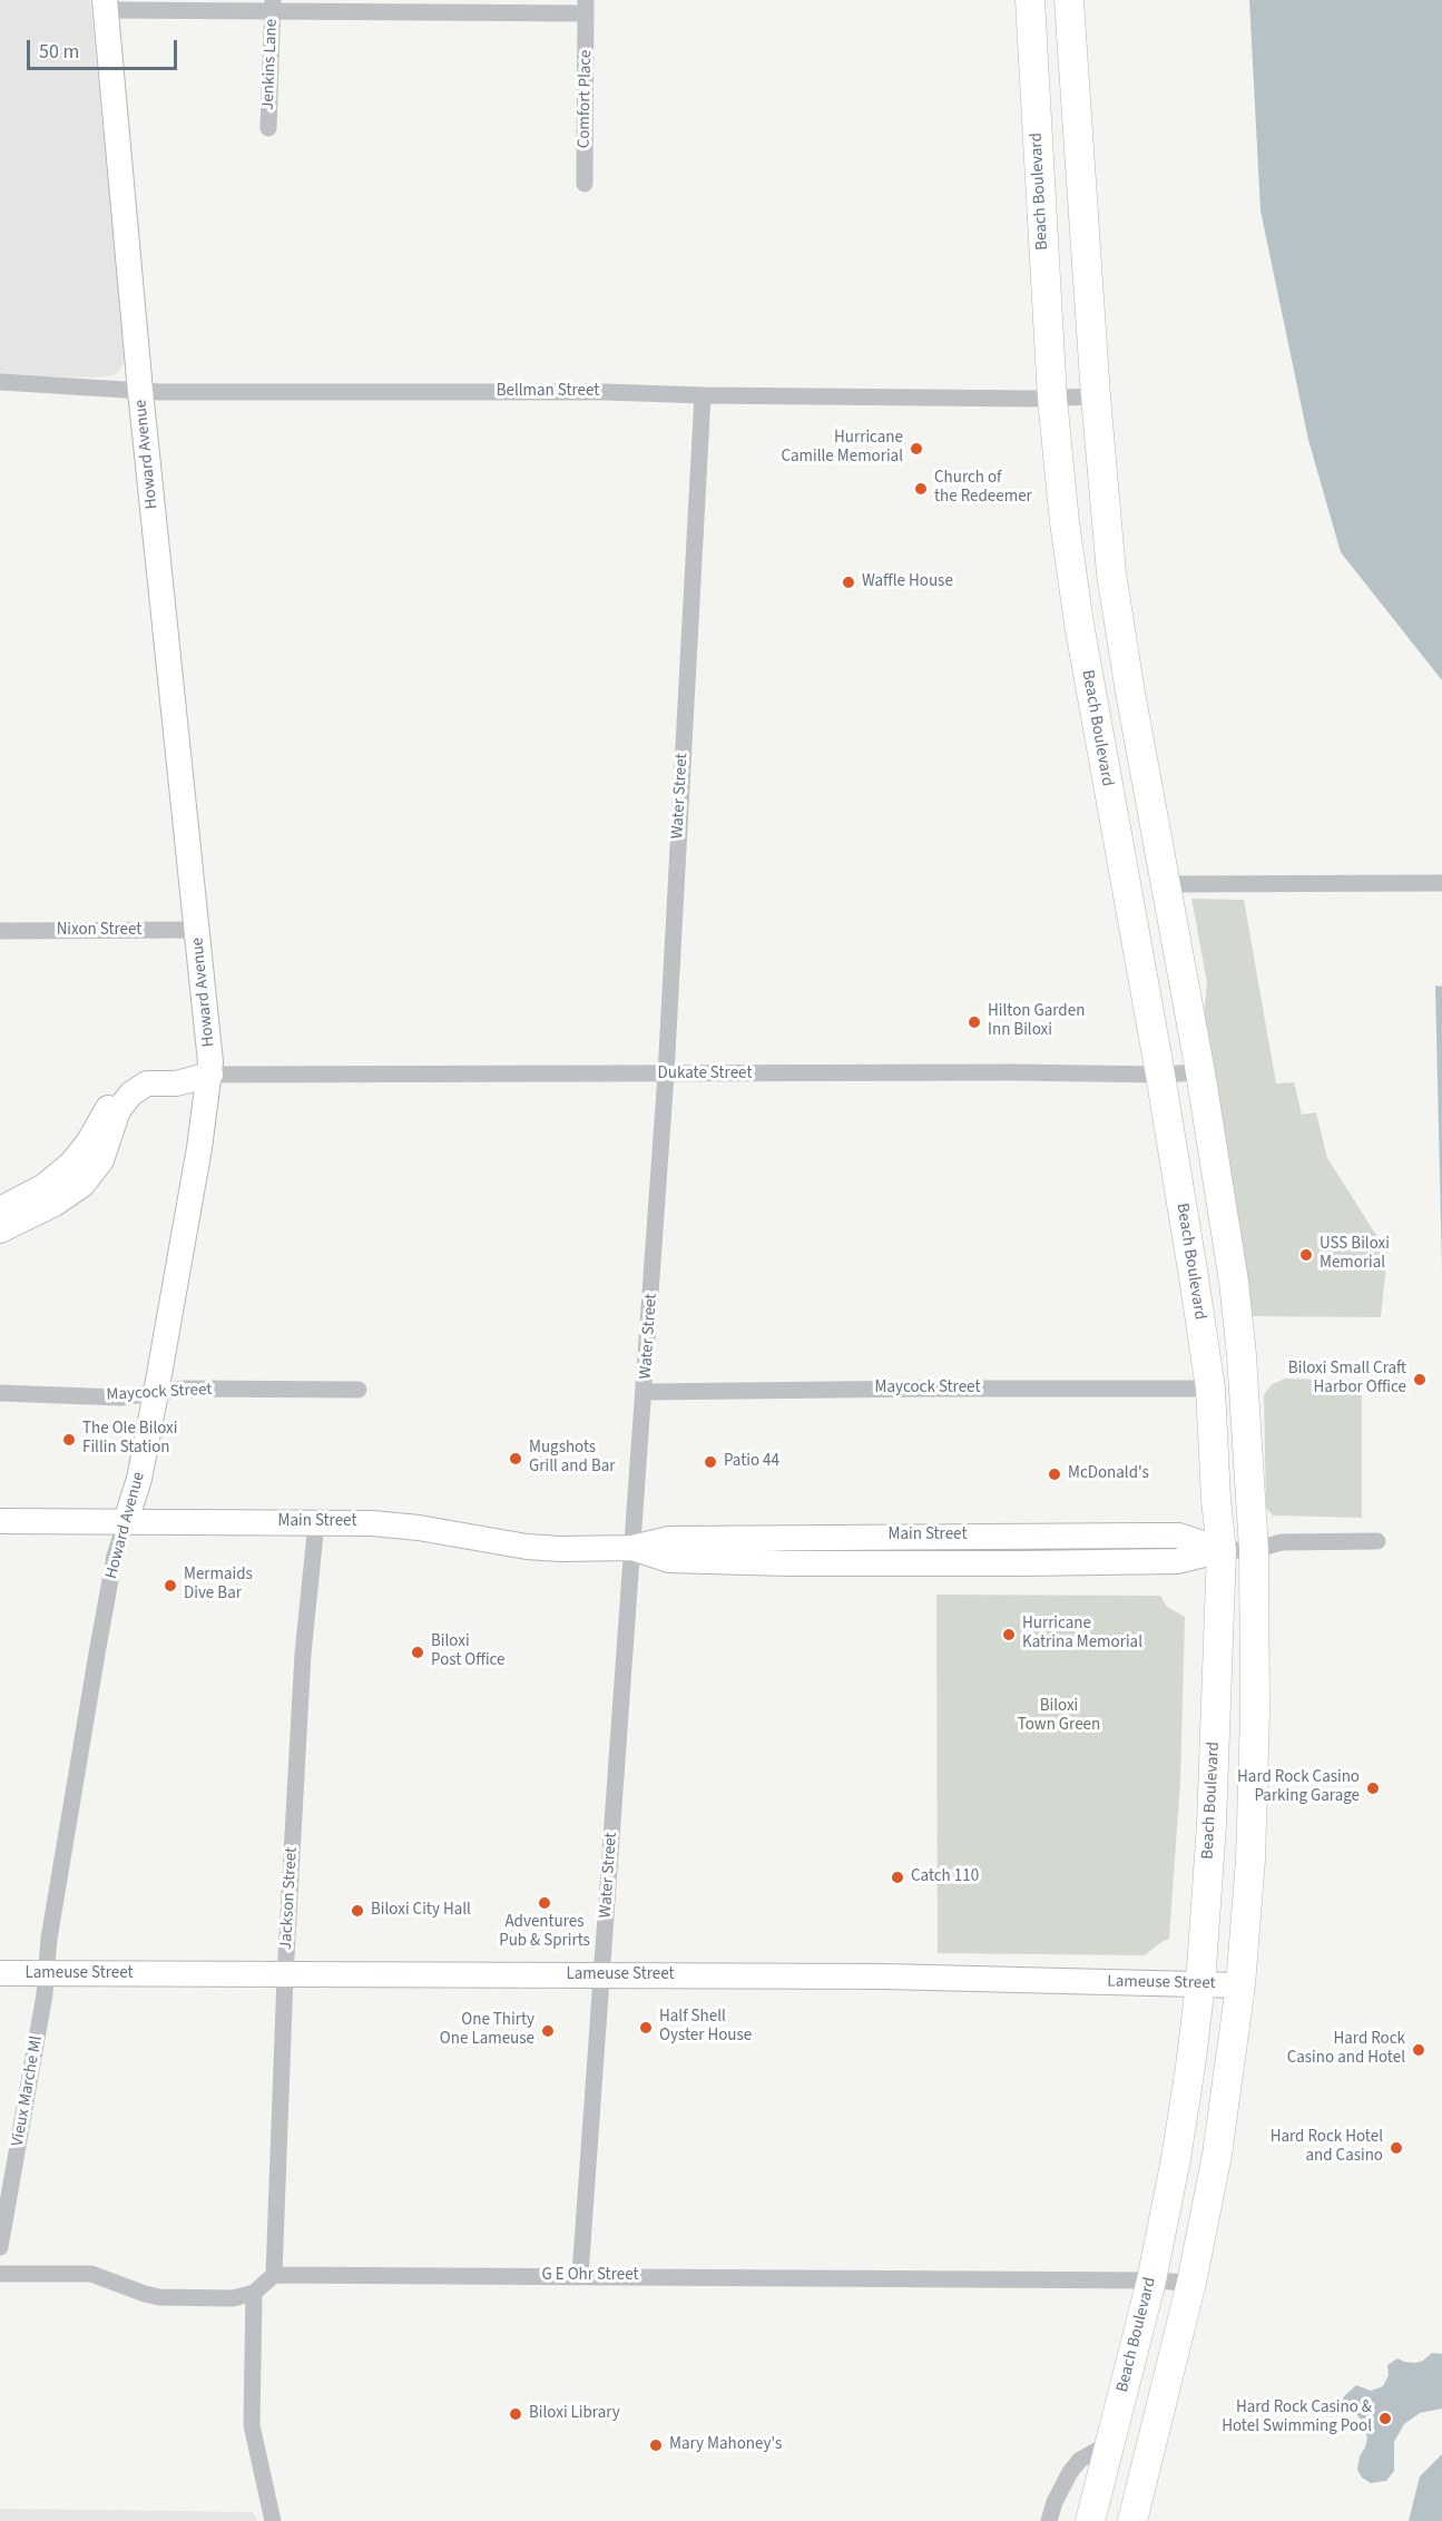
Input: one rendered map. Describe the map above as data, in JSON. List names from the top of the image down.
{
  "streets": {
    "main road": ["Beach Boulevard"],
    "street": [
      "Jenkins Lane",
      "Comfort Place",
      "Bellman Street",
      "Howard Avenue",
      "Water Street",
      "Nixon Street",
      "Dukate Street",
      "Maycock Street",
      "Main Street",
      "Jackson Street",
      "Lameuse Street",
      "Vieux Marche Ml",
      "G E Ohr Street"
    ]
  },
  "crossings": [
    ["Jenkins Lane", "Comfort Place"],
    ["Comfort Place", "Howard Avenue"],
    ["Beach Boulevard", "Bellman Street"],
    ["Beach Boulevard", "Dukate Street"],
    ["Beach Boulevard", "Maycock Street"],
    ["Beach Boulevard", "Main Street"],
    ["Beach Boulevard", "Lameuse Street"],
    ["Beach Boulevard", "G E Ohr Street"],
    ["Bellman Street", "Howard Avenue"],
    ["Bellman Street", "Water Street"],
    ["Howard Avenue", "Nixon Street"],
    ["Howard Avenue", "Dukate Street"],
    ["Howard Avenue", "Maycock Street"],
    ["Howard Avenue", "Main Street"],
    ["Howard Avenue", "Lameuse Street"],
    ["Howard Avenue", "Vieux Marche Ml"],
    ["Water Street", "Dukate Street"],
    ["Water Street", "Maycock Street"],
    ["Water Street", "Main Street"],
    ["Water Street", "Lameuse Street"],
    ["Water Street", "G E Ohr Street"],
    ["Main Street", "Jackson Street"],
    ["Jackson Street", "Lameuse Street"],
    ["Jackson Street", "G E Ohr Street"],
    ["Lameuse Street", "Vieux Marche Ml"]
  ],
  "parks": ["Biloxi Town Green"],
  "places": [
    "Hurricane Camille Memorial",
    "Church of the Redeemer",
    "Waffle House",
    "Hilton Garden Inn Biloxi",
    "USS Biloxi Memorial",
    "Biloxi Small Craft Harbor Office",
    "The Ole Biloxi Fillin Station",
    "Mugshots Grill and Bar",
    "Patio 44",
    "McDonald's",
    "Mermaids Dive Bar",
    "Hurricane Katrina Memorial",
    "Biloxi Post Office",
    "Hard Rock Casino Parking Garage",
    "Catch 110",
    "Adventures Pub & Sprirts",
    "Biloxi City Hall",
    "Half Shell Oyster House",
    "One Thirty One Lameuse",
    "Hard Rock Casino and Hotel",
    "Hard Rock Hotel and Casino",
    "Biloxi Library",
    "Hard Rock Casino & Hotel Swimming Pool",
    "Mary Mahoney's"
  ],
  "scale_bar": "50 m"
}
